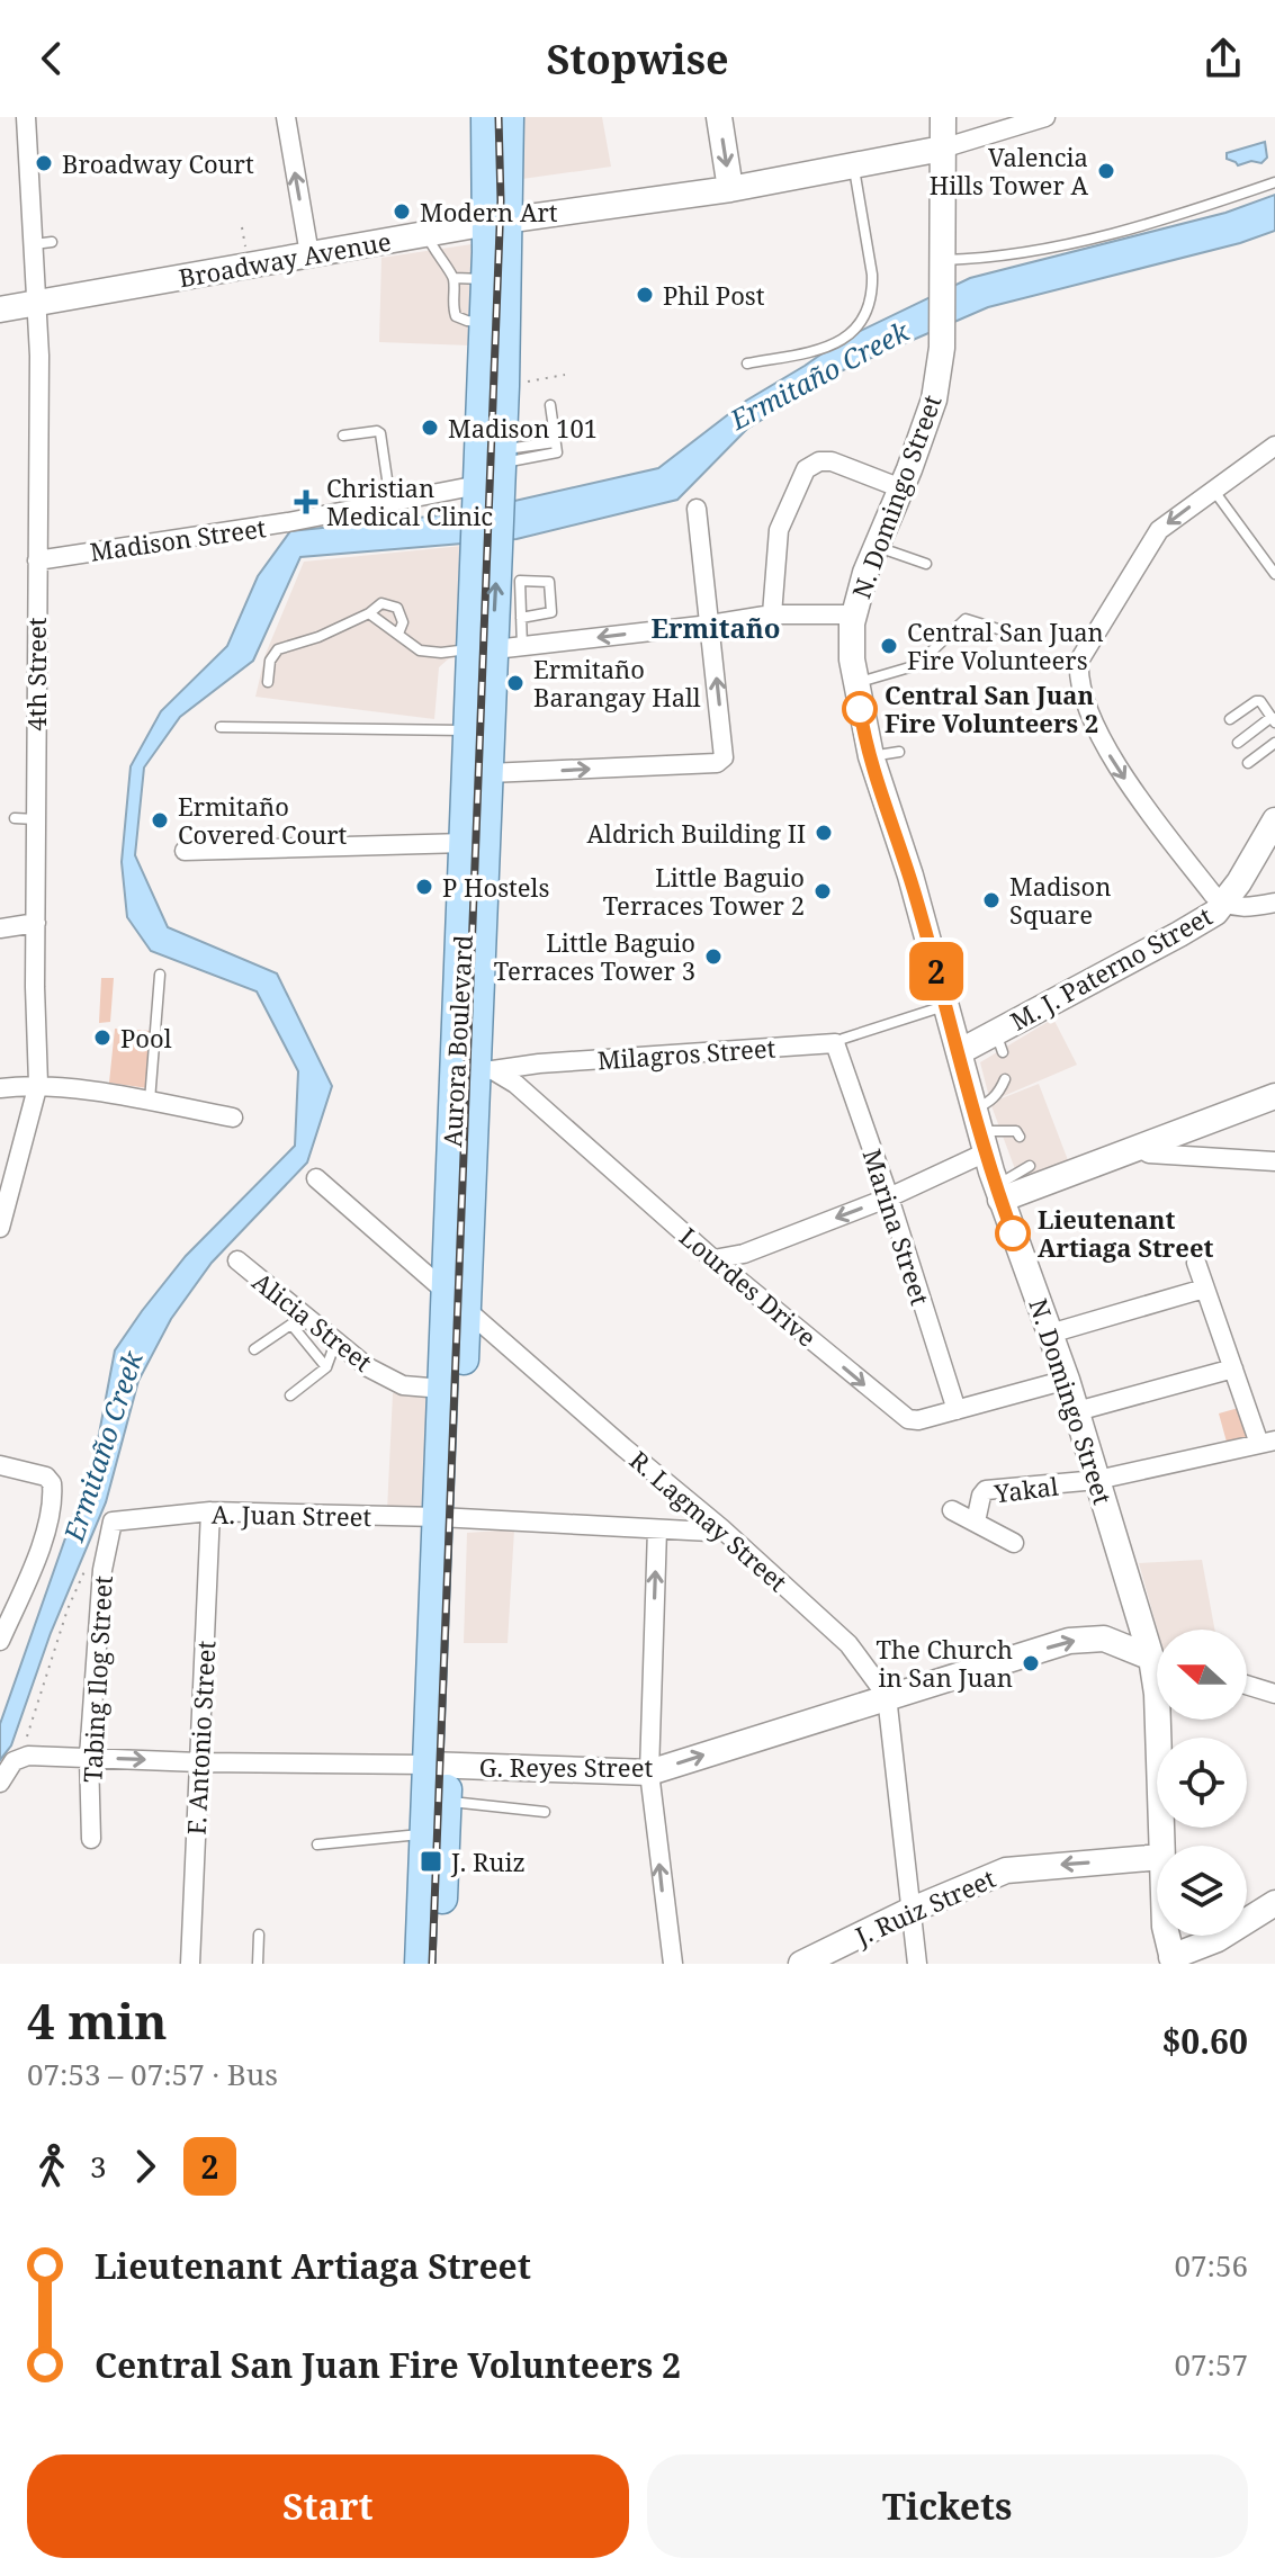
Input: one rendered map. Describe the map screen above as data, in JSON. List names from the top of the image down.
{
  "streets": {
    "main road": ["Aurora Boulevard"],
    "street": [
      "Broadway Avenue",
      "N. Domingo Street",
      "Madison Street",
      "4th Street",
      "M. J. Paterno Street",
      "Milagros Street",
      "Marina Street",
      "Lourdes Drive",
      "Alicia Street",
      "Yakal",
      "A. Juan Street",
      "R. Lagmay Street",
      "Tabing Ilog Street",
      "F. Antonio Street",
      "G. Reyes Street",
      "J. Ruiz Street"
    ]
  },
  "crossings": [
    ["Broadway Avenue", "N. Domingo Street"],
    ["Broadway Avenue", "4th Street"],
    ["Broadway Avenue", "Aurora Boulevard"],
    ["N. Domingo Street", "M. J. Paterno Street"],
    ["N. Domingo Street", "Lourdes Drive"],
    ["N. Domingo Street", "Yakal"],
    ["Madison Street", "4th Street"],
    ["Madison Street", "Aurora Boulevard"],
    ["Aurora Boulevard", "Milagros Street"],
    ["Aurora Boulevard", "Lourdes Drive"],
    ["Aurora Boulevard", "Alicia Street"],
    ["Aurora Boulevard", "A. Juan Street"],
    ["Aurora Boulevard", "R. Lagmay Street"],
    ["Aurora Boulevard", "G. Reyes Street"],
    ["Milagros Street", "Marina Street"],
    ["Milagros Street", "Lourdes Drive"],
    ["Marina Street", "Lourdes Drive"],
    ["A. Juan Street", "R. Lagmay Street"],
    ["A. Juan Street", "Tabing Ilog Street"],
    ["A. Juan Street", "F. Antonio Street"],
    ["R. Lagmay Street", "G. Reyes Street"],
    ["Tabing Ilog Street", "G. Reyes Street"],
    ["F. Antonio Street", "G. Reyes Street"]
  ],
  "one_way": ["Lourdes Drive", "G. Reyes Street", "J. Ruiz Street"],
  "districts": ["Ermitaño"],
  "water": ["Ermitaño Creek"],
  "places": {
    "other": [
      "Broadway Court",
      "Valencia Hills Tower A",
      "Modern Art",
      "Phil Post",
      "Madison 101",
      "Central San Juan Fire Volunteers",
      "Ermitaño Barangay Hall",
      "Central San Juan Fire Volunteers 2",
      "Ermitaño Covered Court",
      "Aldrich Building II",
      "P Hostels",
      "Little Baguio Terraces Tower 2",
      "Madison Square",
      "Little Baguio Terraces Tower 3",
      "Pool",
      "Lieutenant Artiaga Street",
      "The Church in San Juan"
    ],
    "health": ["Christian Medical Clinic"],
    "transit": ["J. Ruiz"]
  },
  "lines": ["bus line 2"],
  "north": "left",
  "page": {
    "header": "Stopwise",
    "on_map": "2",
    "heading": ["4 min", "07:53 – 07:57 · Bus", "$0.60"],
    "legs": ["3", "2"],
    "list": [
      {
        "name": "Lieutenant Artiaga Street",
        "value": "07:56"
      },
      {
        "name": "Central San Juan Fire Volunteers 2",
        "value": "07:57"
      }
    ],
    "buttons": ["Start", "Tickets"]
  }
}
